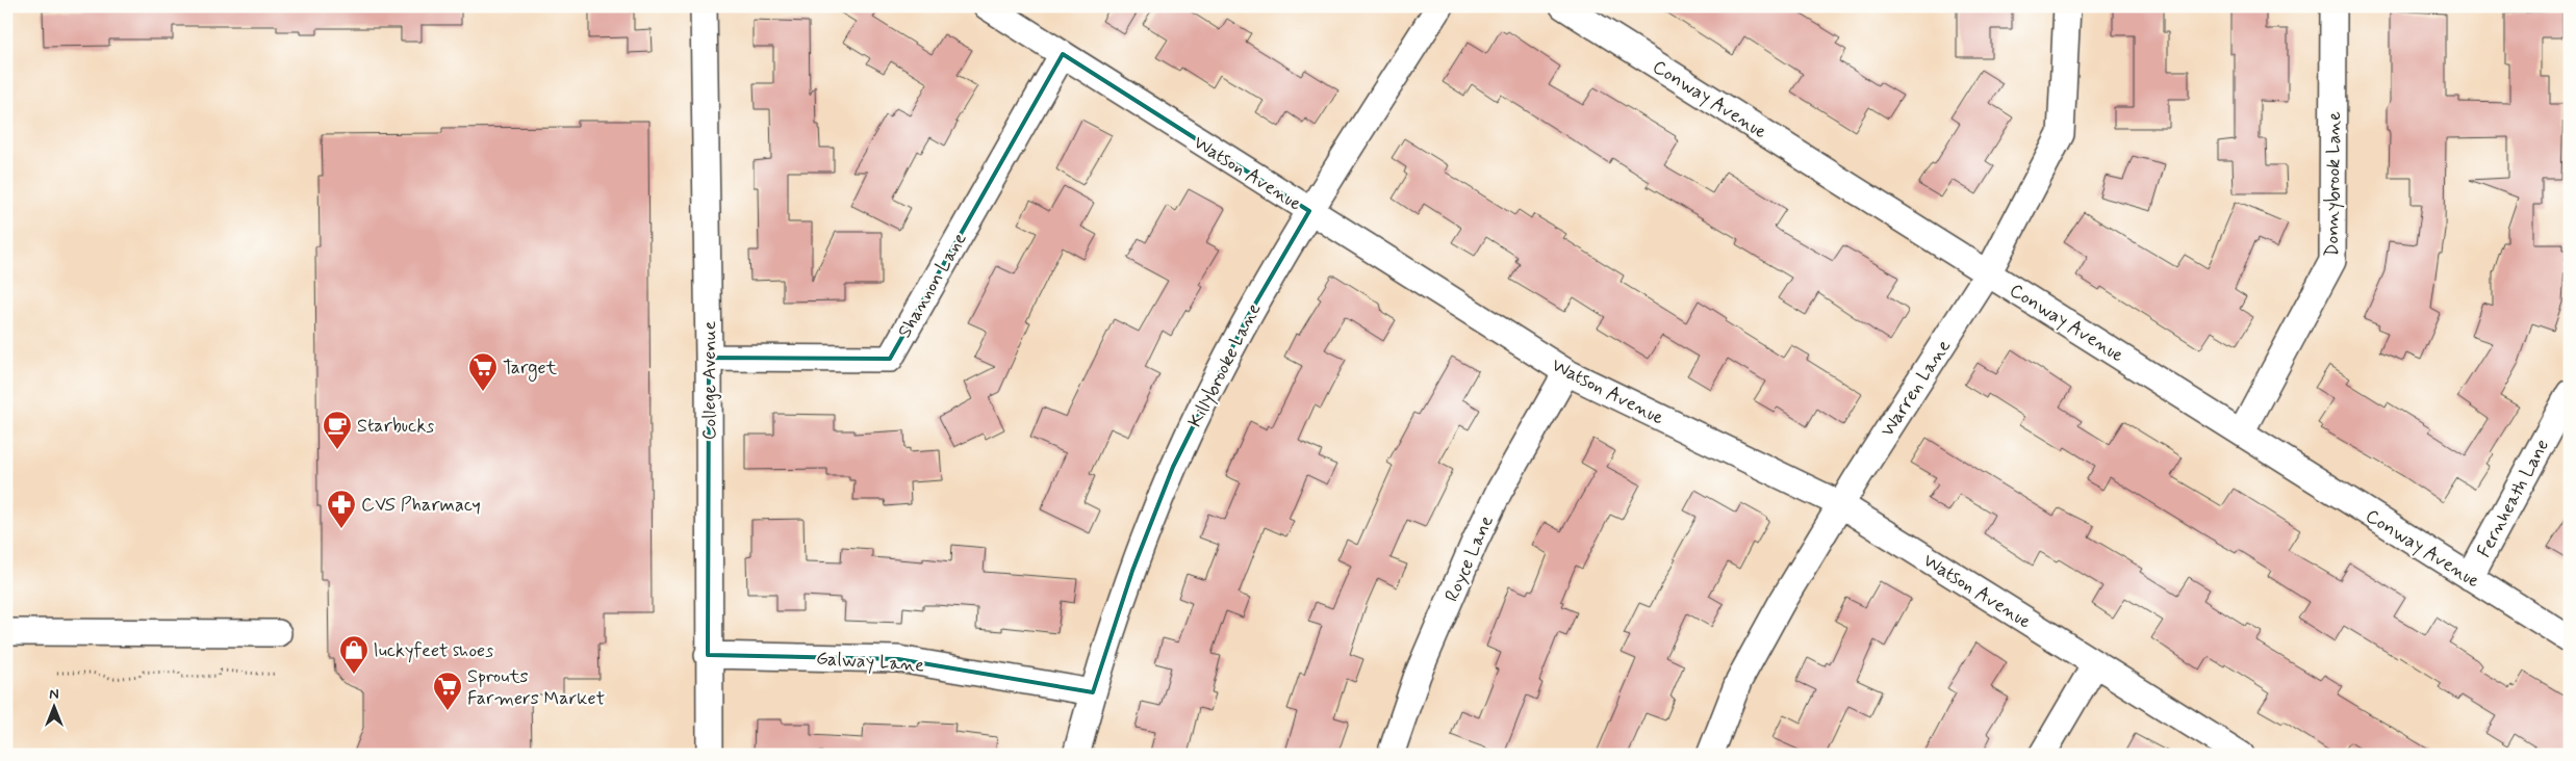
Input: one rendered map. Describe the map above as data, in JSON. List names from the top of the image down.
{
  "streets": {
    "street": [
      "Conway Avenue",
      "Watson Avenue",
      "Donnybrook Lane",
      "Shannon Lane",
      "Killybrooke Lane",
      "College Avenue",
      "Warren Lane",
      "Fernheath Lane",
      "Royce Lane",
      "Galway Lane"
    ]
  },
  "crossings": [
    ["Conway Avenue", "Donnybrook Lane"],
    ["Conway Avenue", "Warren Lane"],
    ["Conway Avenue", "Fernheath Lane"],
    ["Watson Avenue", "Shannon Lane"],
    ["Watson Avenue", "Killybrooke Lane"],
    ["Watson Avenue", "Warren Lane"],
    ["Watson Avenue", "Royce Lane"],
    ["Shannon Lane", "College Avenue"],
    ["Killybrooke Lane", "Galway Lane"],
    ["College Avenue", "Galway Lane"]
  ],
  "places": {
    "supermarket": ["Target", "Sprouts Farmers Market"],
    "cafe": ["Starbucks"],
    "pharmacy": ["CVS Pharmacy"],
    "shop": ["luckyfeet shoes"]
  },
  "north": "top"
}
